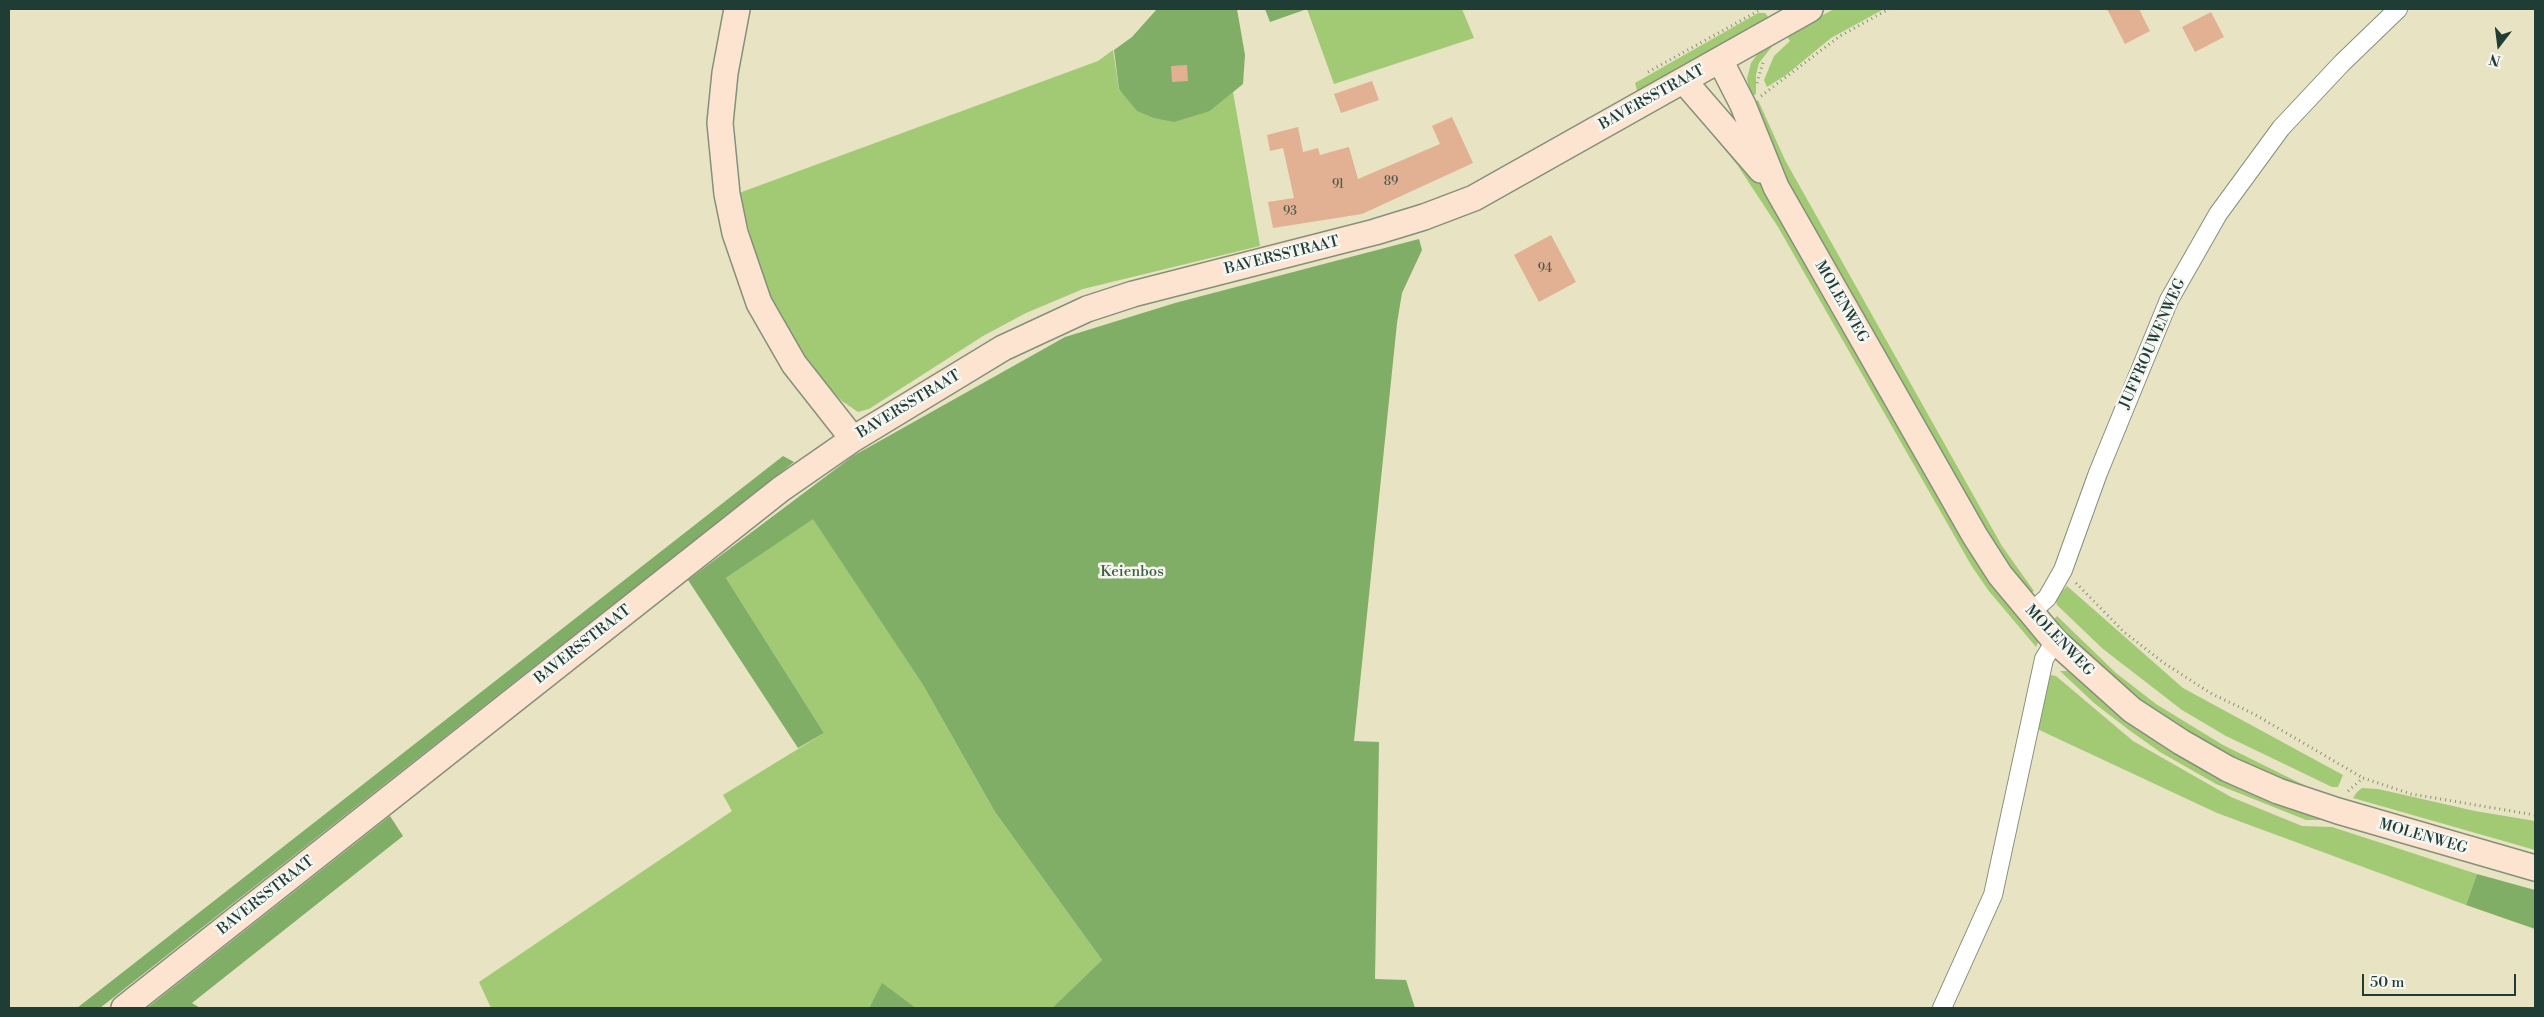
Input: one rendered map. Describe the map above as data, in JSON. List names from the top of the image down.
{
  "streets": {
    "main road": ["BAVERSSTRAAT", "MOLENWEG"],
    "street": ["JUFFROUWENWEG"]
  },
  "crossings": [
    ["BAVERSSTRAAT", "MOLENWEG"],
    ["MOLENWEG", "JUFFROUWENWEG"]
  ],
  "parks": ["Keienbos"],
  "house_numbers": [
    "89",
    "91",
    "93",
    "94"
  ],
  "scale_bar": "50 m",
  "north": "bottom"
}
